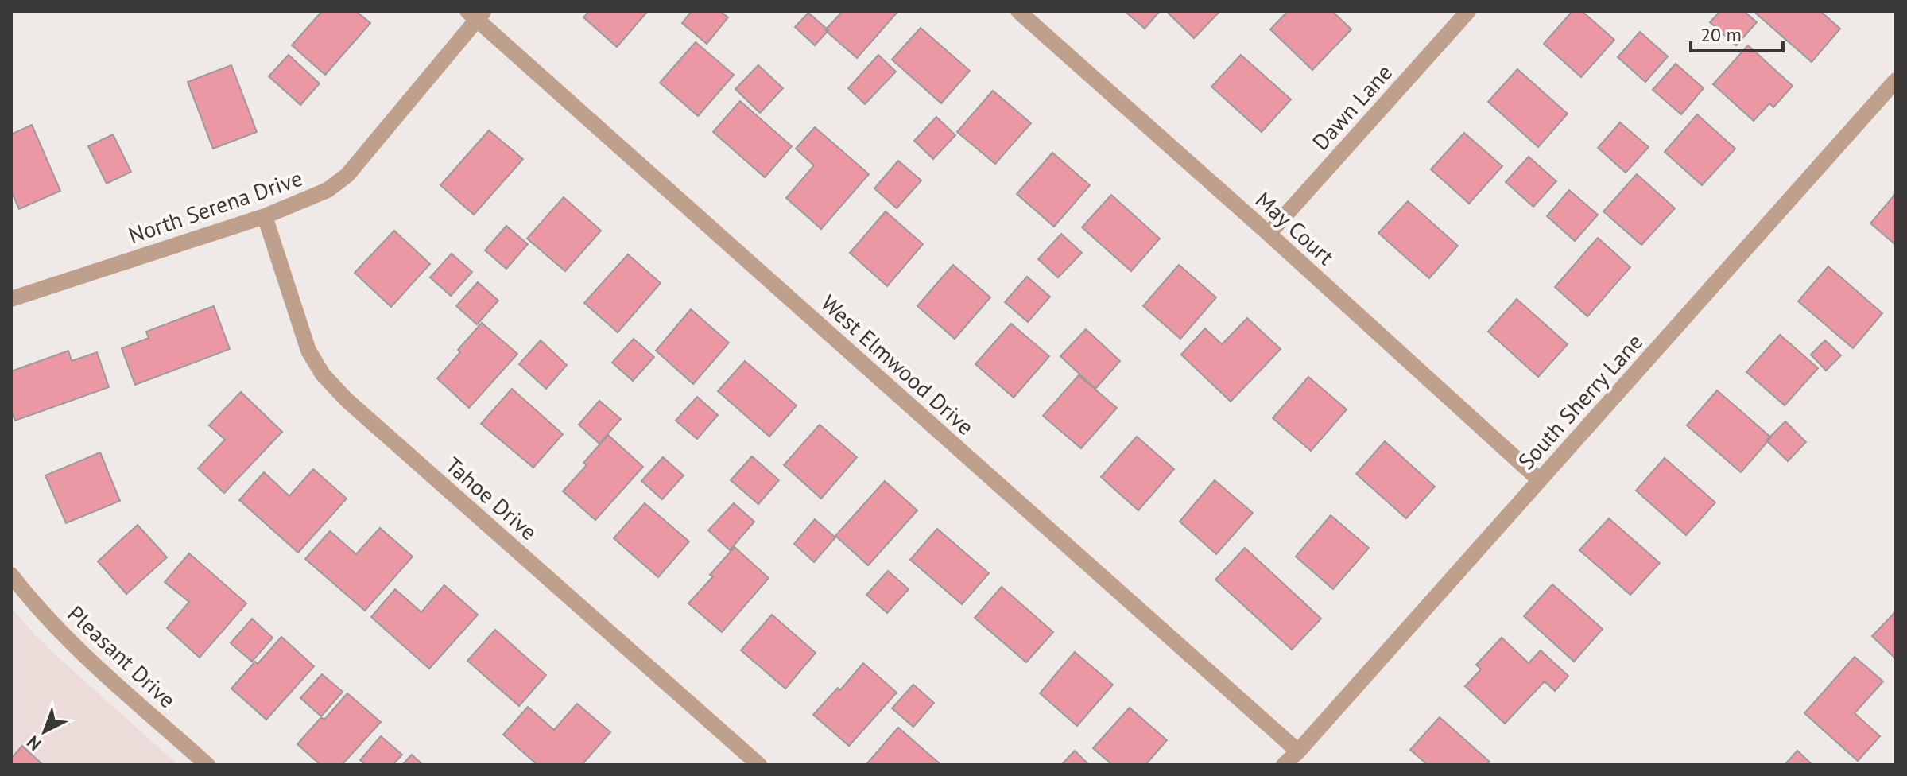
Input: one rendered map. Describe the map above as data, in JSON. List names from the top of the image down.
{
  "streets": {
    "street": [
      "Dawn Lane",
      "North Serena Drive",
      "May Court",
      "West Elmwood Drive",
      "South Sherry Lane",
      "Tahoe Drive",
      "Pleasant Drive"
    ]
  },
  "crossings": [
    ["Dawn Lane", "May Court"],
    ["North Serena Drive", "West Elmwood Drive"],
    ["North Serena Drive", "Tahoe Drive"],
    ["May Court", "South Sherry Lane"],
    ["West Elmwood Drive", "South Sherry Lane"]
  ],
  "scale_bar": "20 m",
  "north": "bottom left"
}
